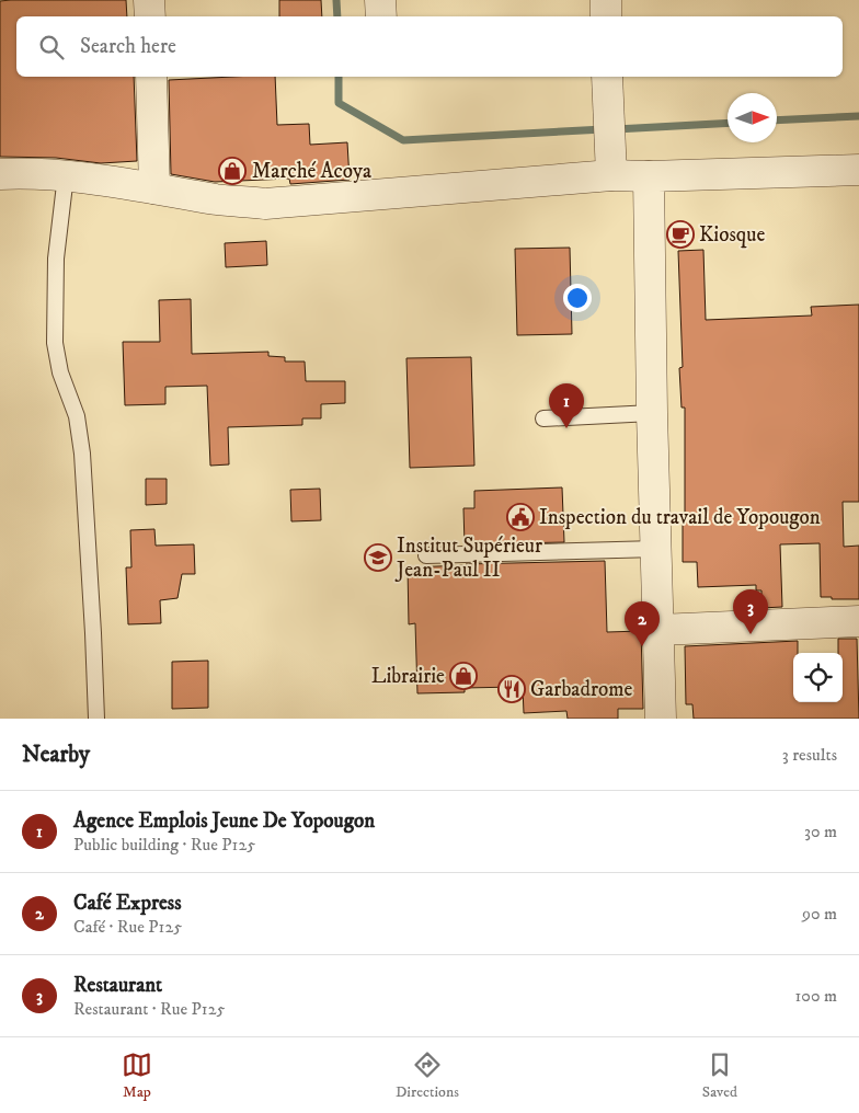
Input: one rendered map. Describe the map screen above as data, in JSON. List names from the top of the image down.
{
  "places": {
    "shop": ["Marché Acoya", "Librairie"],
    "cafe": ["Kiosque"],
    "public building": ["Inspection du travail de Yopougon"],
    "school or university": ["Institut Supérieur Jean-Paul II"],
    "restaurant": ["Garbadrome"]
  },
  "north": "right",
  "page": {
    "search": "Search here",
    "pins": ["1", "3", "2"],
    "heading": ["Nearby", "3 results"],
    "list": [
      {
        "mark": "1",
        "name": "Agence Emplois Jeune De Yopougon",
        "note": "Public building · Rue P125",
        "value": "30 m"
      },
      {
        "mark": "2",
        "name": "Café Express",
        "note": "Café · Rue P125",
        "value": "90 m"
      },
      {
        "mark": "3",
        "name": "Restaurant",
        "note": "Restaurant · Rue P125",
        "value": "100 m"
      }
    ],
    "nav": ["Map", "Directions", "Saved"]
  }
}
